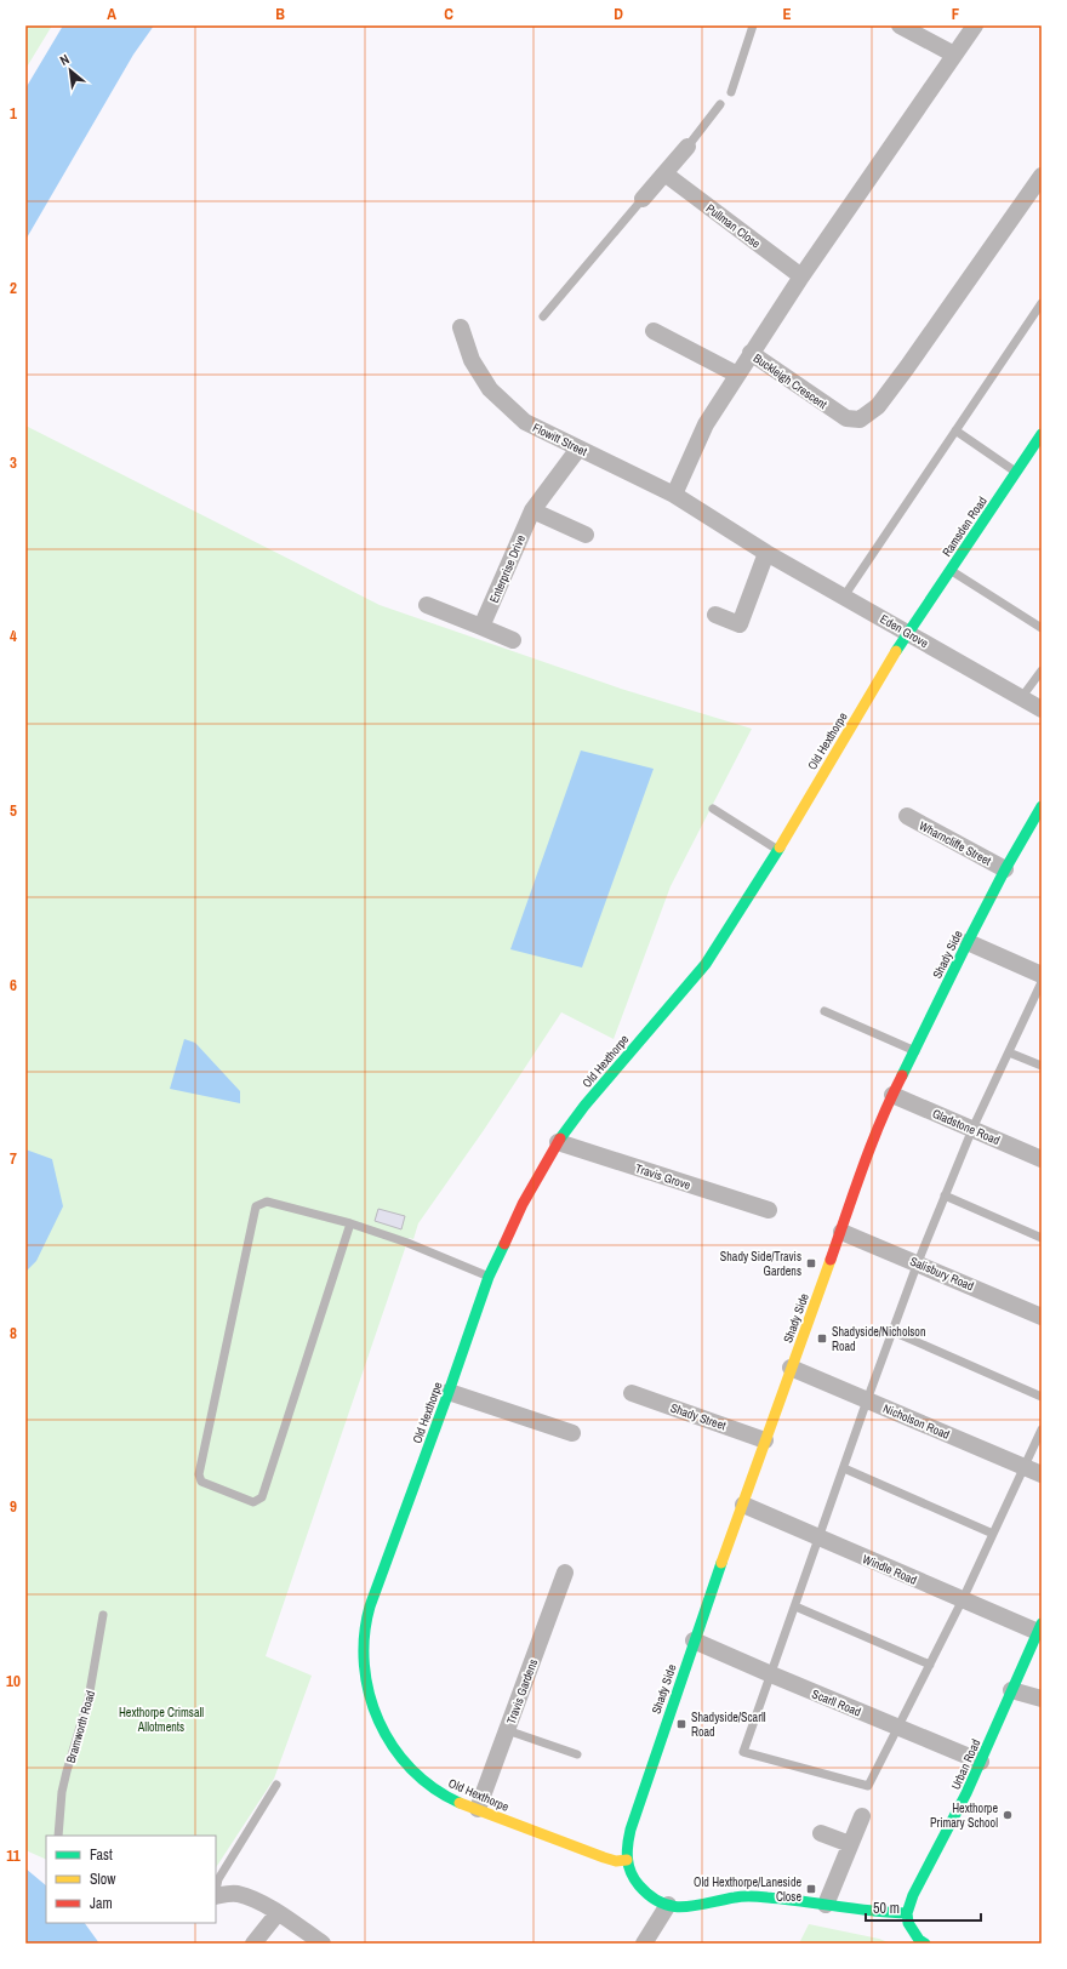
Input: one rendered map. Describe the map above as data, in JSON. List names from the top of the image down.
{
  "streets": {
    "street": [
      "Pullman Close",
      "Buckleigh Crescent",
      "Flowitt Street",
      "Ramsden Road",
      "Enterprise Drive",
      "Eden Grove",
      "Old Hexthorpe",
      "Wharncliffe Street",
      "Shady Side",
      "Gladstone Road",
      "Travis Grove",
      "Salisbury Road",
      "Shady Street",
      "Nicholson Road",
      "Windle Road",
      "Travis Gardens",
      "Scarll Road",
      "Urban Road"
    ],
    "lane": ["Bramworth Road"]
  },
  "crossings": [
    ["Pullman Close", "Buckleigh Crescent"],
    ["Flowitt Street", "Enterprise Drive"],
    ["Flowitt Street", "Eden Grove"],
    ["Ramsden Road", "Eden Grove"],
    ["Ramsden Road", "Old Hexthorpe"],
    ["Eden Grove", "Old Hexthorpe"],
    ["Old Hexthorpe", "Shady Side"],
    ["Old Hexthorpe", "Travis Grove"],
    ["Old Hexthorpe", "Travis Gardens"],
    ["Wharncliffe Street", "Shady Side"],
    ["Shady Side", "Gladstone Road"],
    ["Shady Side", "Salisbury Road"],
    ["Shady Side", "Shady Street"],
    ["Shady Side", "Nicholson Road"],
    ["Shady Side", "Windle Road"],
    ["Shady Side", "Scarll Road"],
    ["Windle Road", "Urban Road"],
    ["Scarll Road", "Urban Road"]
  ],
  "parks": ["Hexthorpe Crimsall Allotments"],
  "places": {
    "transit": [
      "Shady Side/Travis Gardens",
      "Shadyside/Nicholson Road",
      "Shadyside/Scarll Road",
      "Old Hexthorpe/Laneside Close"
    ],
    "other": ["Hexthorpe Primary School"]
  },
  "legend": ["Fast", "Slow", "Jam"],
  "scale_bar": "50 m",
  "north": "top left",
  "grid": {
    "columns": [
      "A",
      "B",
      "C",
      "D",
      "E",
      "F"
    ],
    "rows": [
      "1",
      "2",
      "3",
      "4",
      "5",
      "6",
      "7",
      "8",
      "9",
      "10",
      "11"
    ]
  }
}
